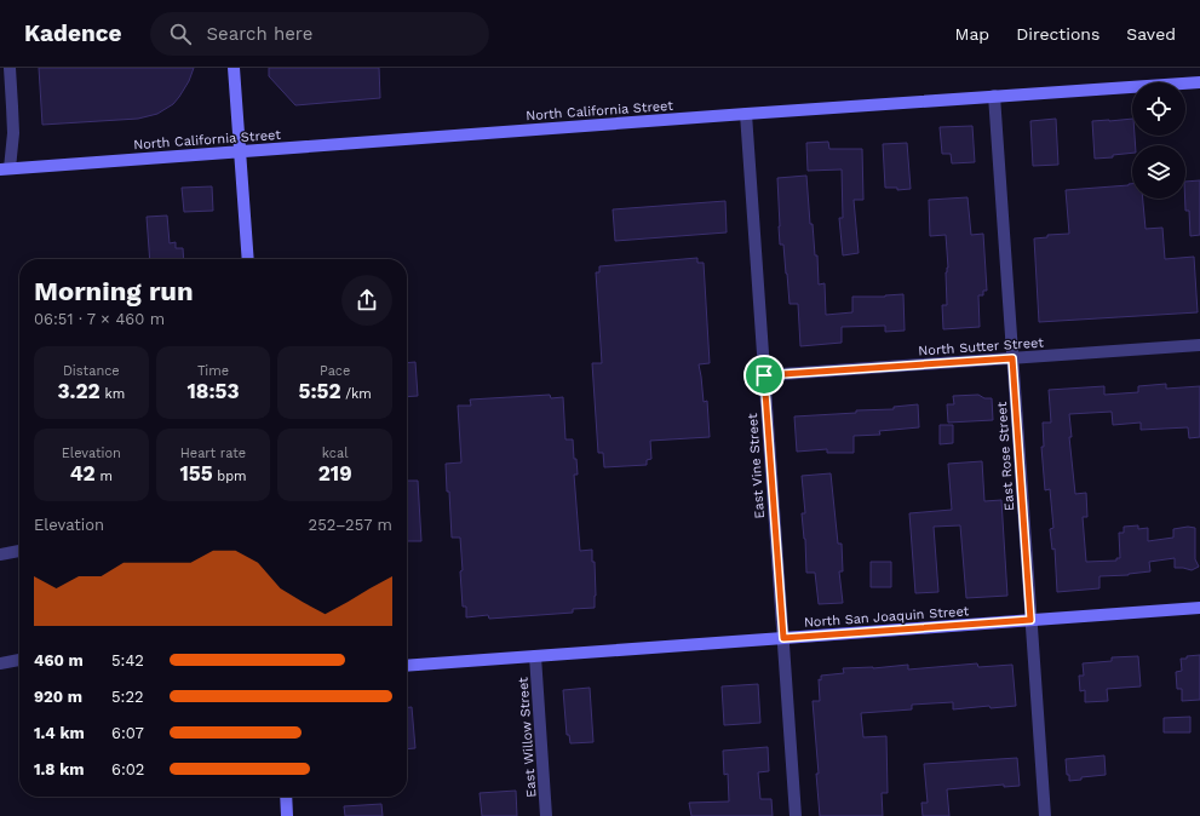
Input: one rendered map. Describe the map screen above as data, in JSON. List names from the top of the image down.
{
  "streets": {
    "street": [
      "North California Street",
      "North Sutter Street",
      "East Rose Street",
      "East Vine Street",
      "North San Joaquin Street",
      "East Willow Street"
    ]
  },
  "crossings": [
    ["North California Street", "East Rose Street"],
    ["North California Street", "East Vine Street"],
    ["North Sutter Street", "East Rose Street"],
    ["North Sutter Street", "East Vine Street"],
    ["East Rose Street", "North San Joaquin Street"],
    ["East Vine Street", "North San Joaquin Street"],
    ["North San Joaquin Street", "East Willow Street"]
  ],
  "page": {
    "header": "Kadence",
    "search": "Search here",
    "nav": ["Map", "Directions", "Saved"],
    "heading": ["Morning run", "06:51 · 7 × 460 m"],
    "stats": [
      ["Distance", "3.22 km"],
      ["Time", "18:53"],
      ["Pace", "5:52 /km"],
      ["Elevation", "42 m"],
      ["Heart rate", "155 bpm"],
      ["kcal", "219"]
    ],
    "chart": ["Elevation", "252–257 m"],
    "list": [
      {
        "name": "460 m",
        "note": "5:42"
      },
      {
        "name": "920 m",
        "note": "5:22"
      },
      {
        "name": "1.4 km",
        "note": "6:07"
      },
      {
        "name": "1.8 km",
        "note": "6:02"
      }
    ]
  }
}
